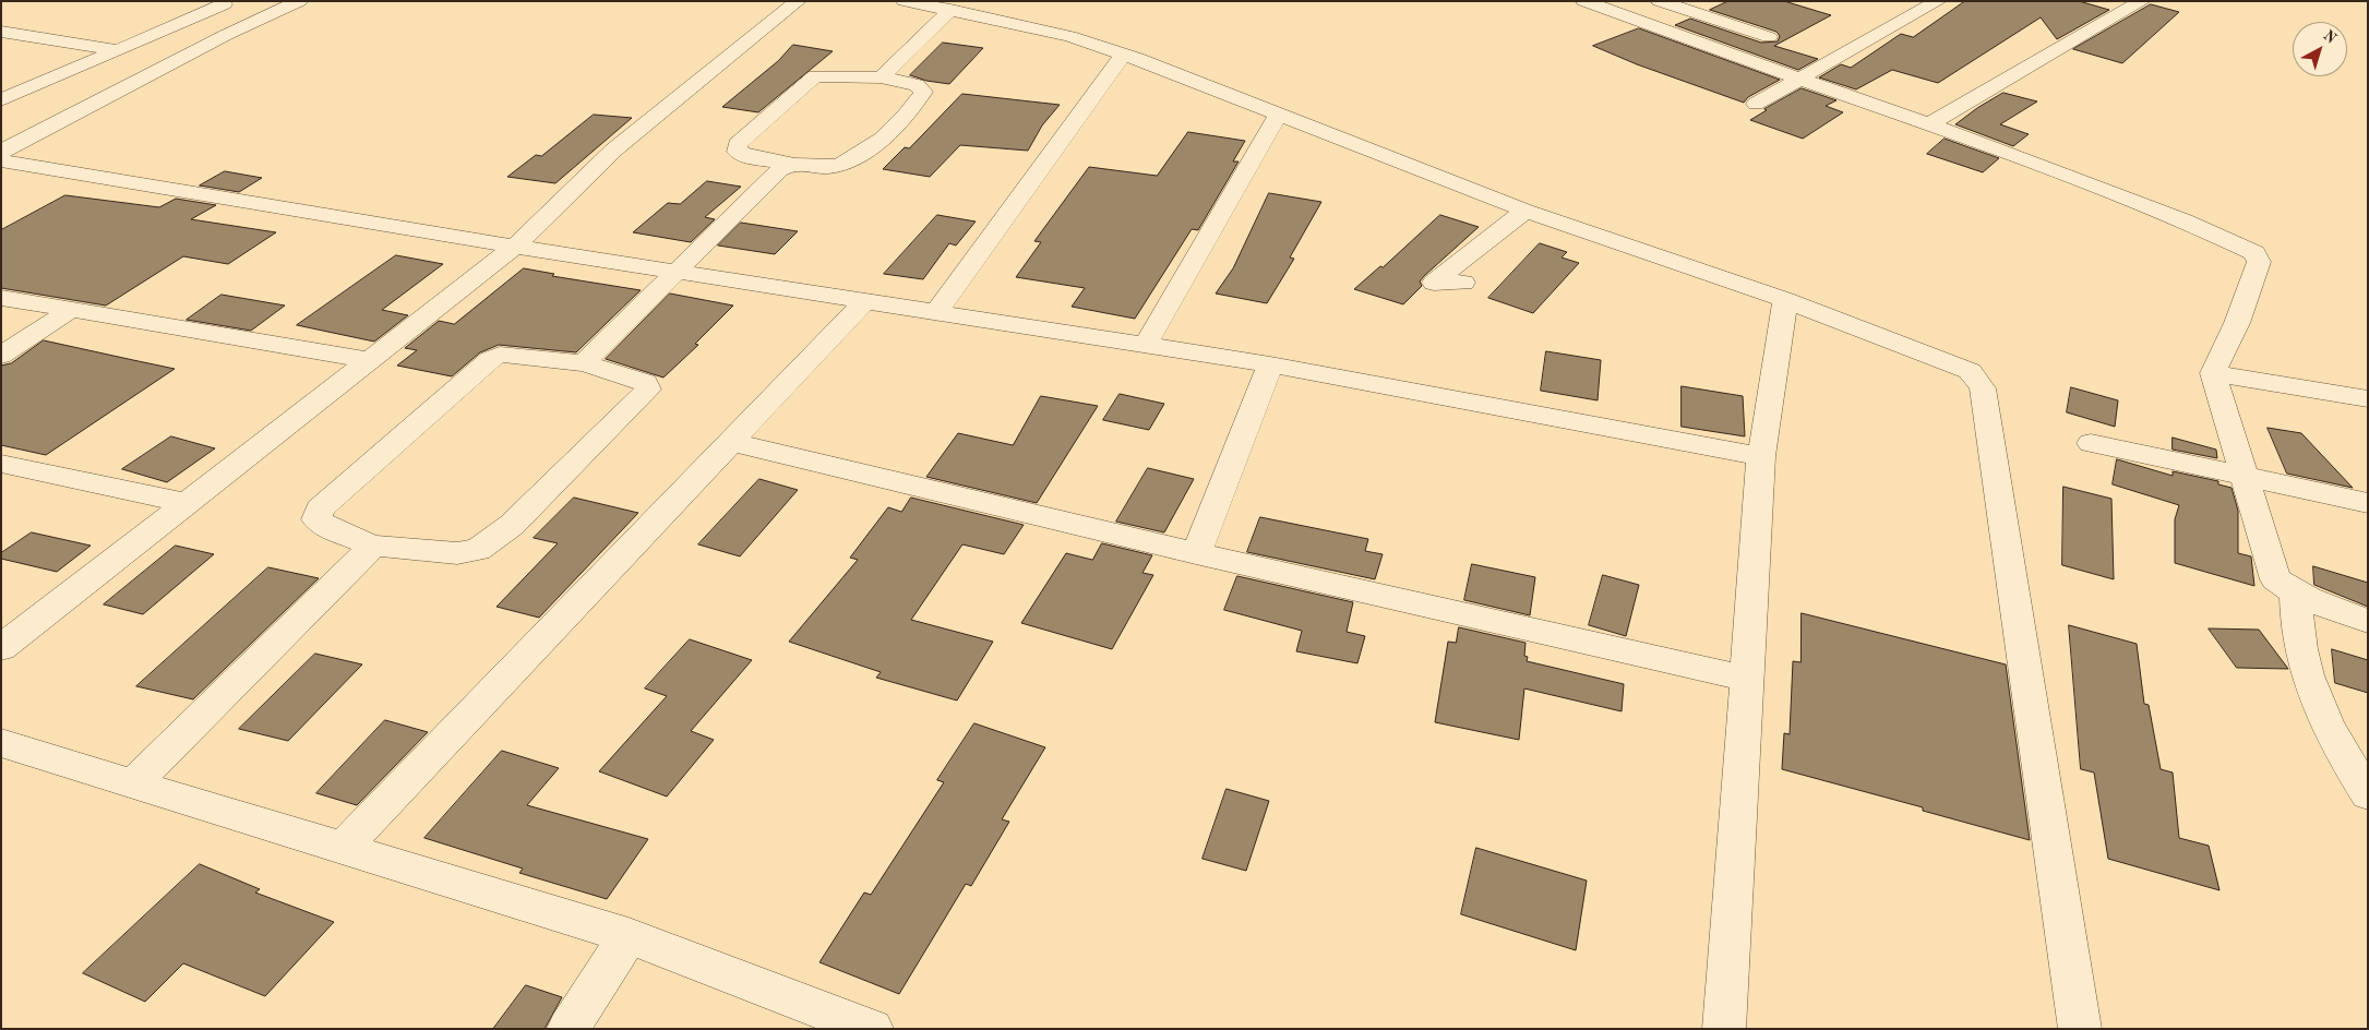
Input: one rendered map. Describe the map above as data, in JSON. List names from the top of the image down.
{
  "north": "top right"
}
